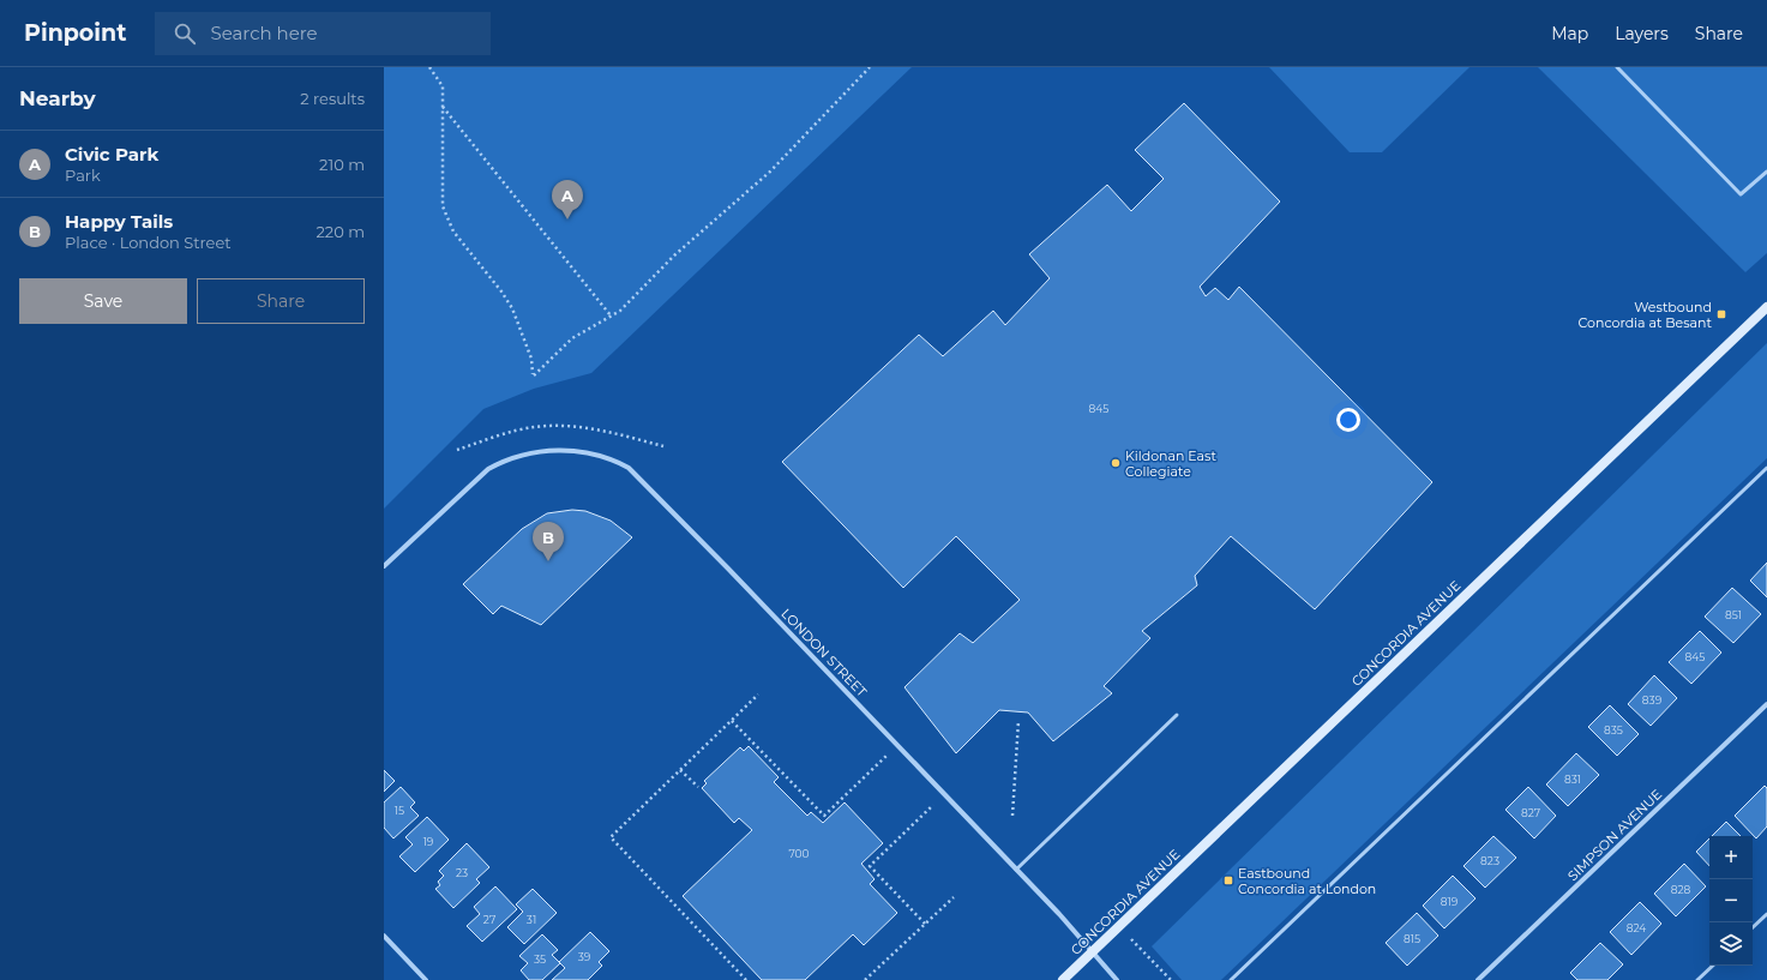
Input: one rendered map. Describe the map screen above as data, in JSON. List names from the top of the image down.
{
  "streets": {
    "main road": ["CONCORDIA AVENUE"],
    "street": ["LONDON STREET", "SIMPSON AVENUE"]
  },
  "crossings": [
    ["CONCORDIA AVENUE", "LONDON STREET"]
  ],
  "places": {
    "transit": ["Westbound Concordia at Besant", "Eastbound Concordia at London"],
    "other": ["Kildonan East Collegiate"]
  },
  "house_numbers": [
    "845",
    "851",
    "845",
    "839",
    "835",
    "831",
    "15",
    "827",
    "19",
    "700",
    "823",
    "23",
    "828",
    "819",
    "27",
    "31",
    "824",
    "815",
    "39",
    "35"
  ],
  "page": {
    "header": "Pinpoint",
    "search": "Search here",
    "nav": ["Map", "Layers", "Share"],
    "heading": ["Nearby", "2 results"],
    "list": [
      {
        "mark": "A",
        "name": "Civic Park",
        "note": "Park",
        "value": "210 m"
      },
      {
        "mark": "B",
        "name": "Happy Tails",
        "note": "Place · London Street",
        "value": "220 m"
      }
    ],
    "pins": ["A", "B"],
    "buttons": ["Save", "Share"],
    "map_buttons": ["+", "−"]
  }
}
